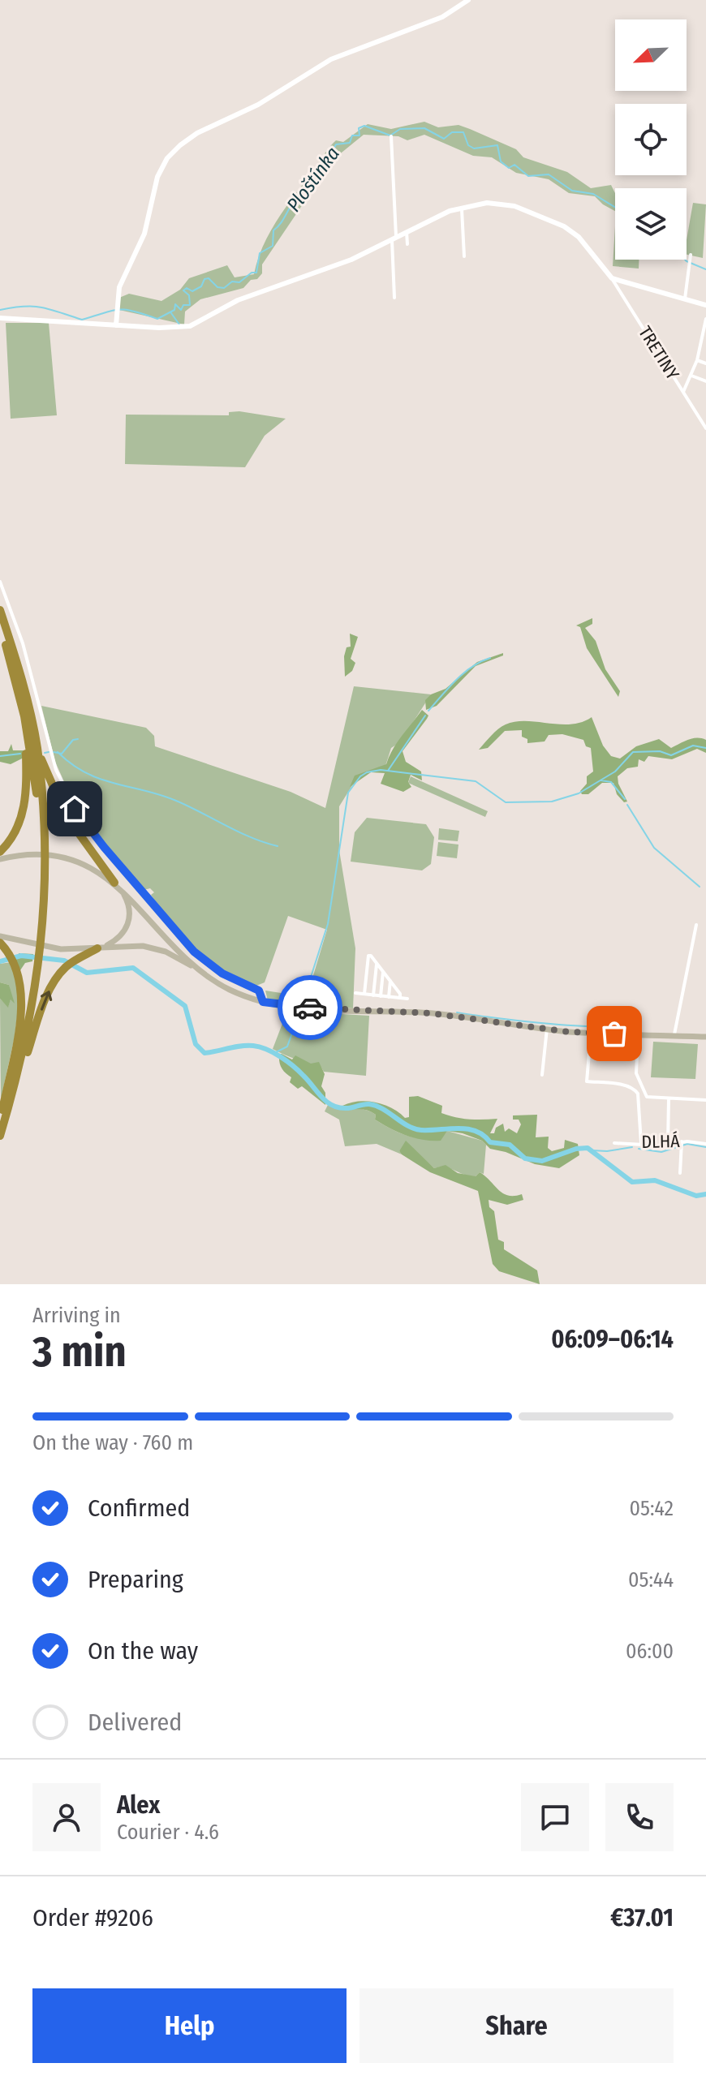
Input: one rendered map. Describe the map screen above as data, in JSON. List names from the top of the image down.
{
  "streets": {
    "street": ["TRETINY", "DLHÁ"]
  },
  "water": ["Ploštínka"],
  "north": "bottom left",
  "page": {
    "heading": ["3 min", "Arriving in", "06:09–06:14"],
    "panel": [
      "Alex",
      "Courier · 4.6",
      "Order #9206",
      "€37.01"
    ],
    "bar": "On the way · 760 m",
    "list": [
      ["Confirmed", "05:42"],
      ["Preparing", "05:44"],
      ["On the way", "06:00"],
      "Delivered"
    ],
    "buttons": ["Help", "Share"]
  }
}
